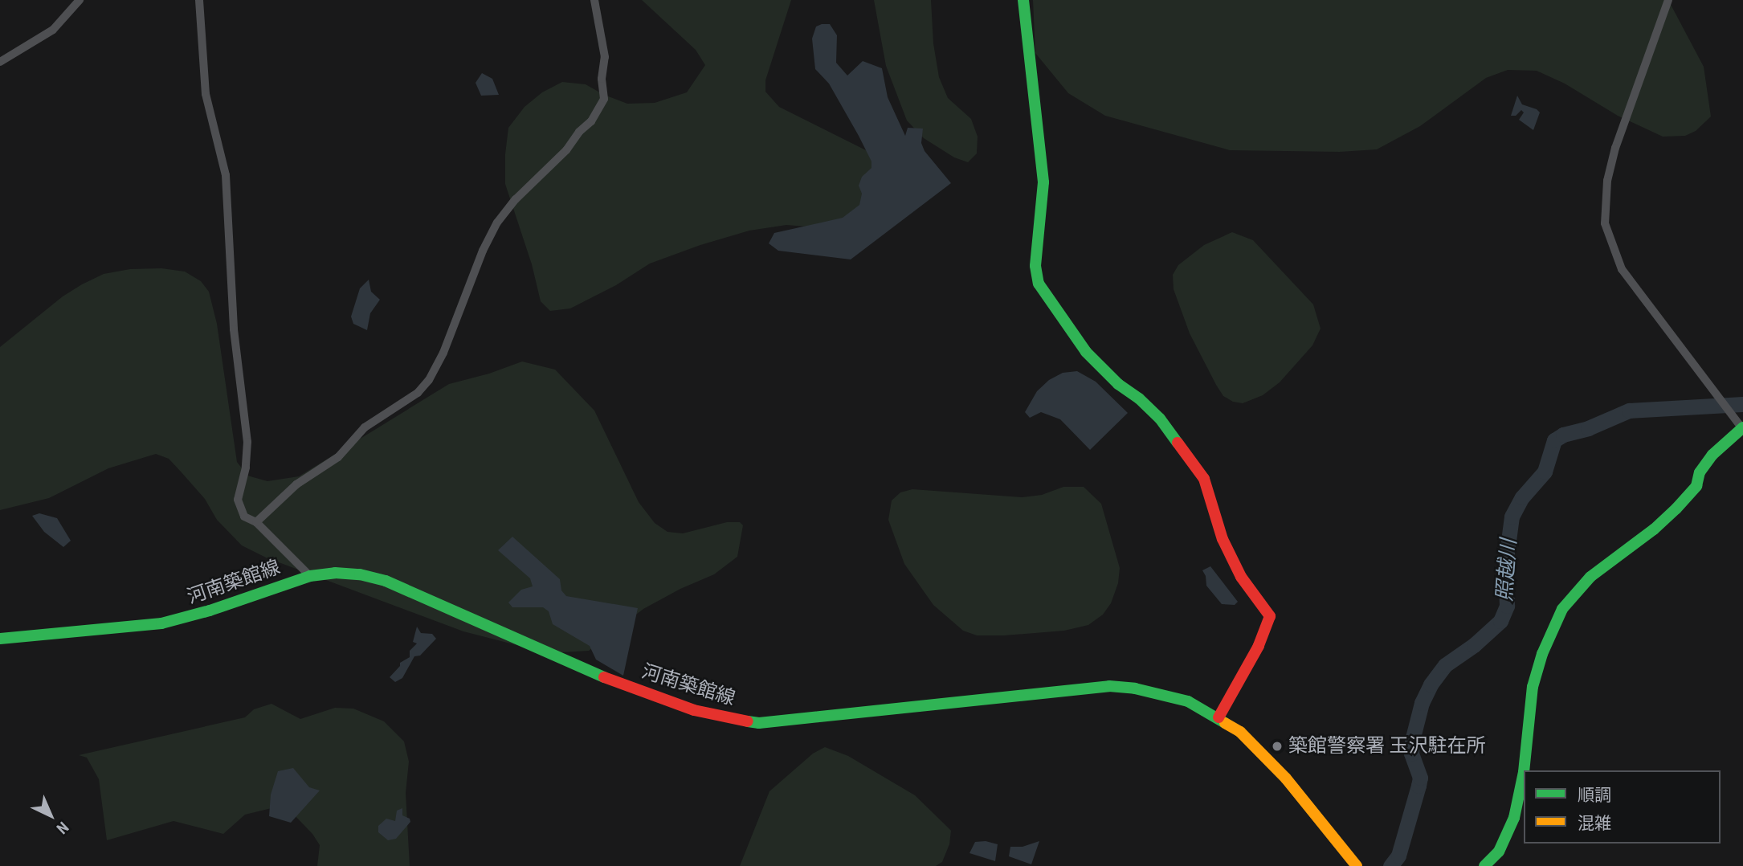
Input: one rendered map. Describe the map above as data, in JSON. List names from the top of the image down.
{
  "streets": {
    "main road": ["河南築館線"]
  },
  "water": ["照越川"],
  "places": ["築館警察署 玉沢駐在所"],
  "legend": ["順調", "混雑"],
  "north": "bottom right"
}
